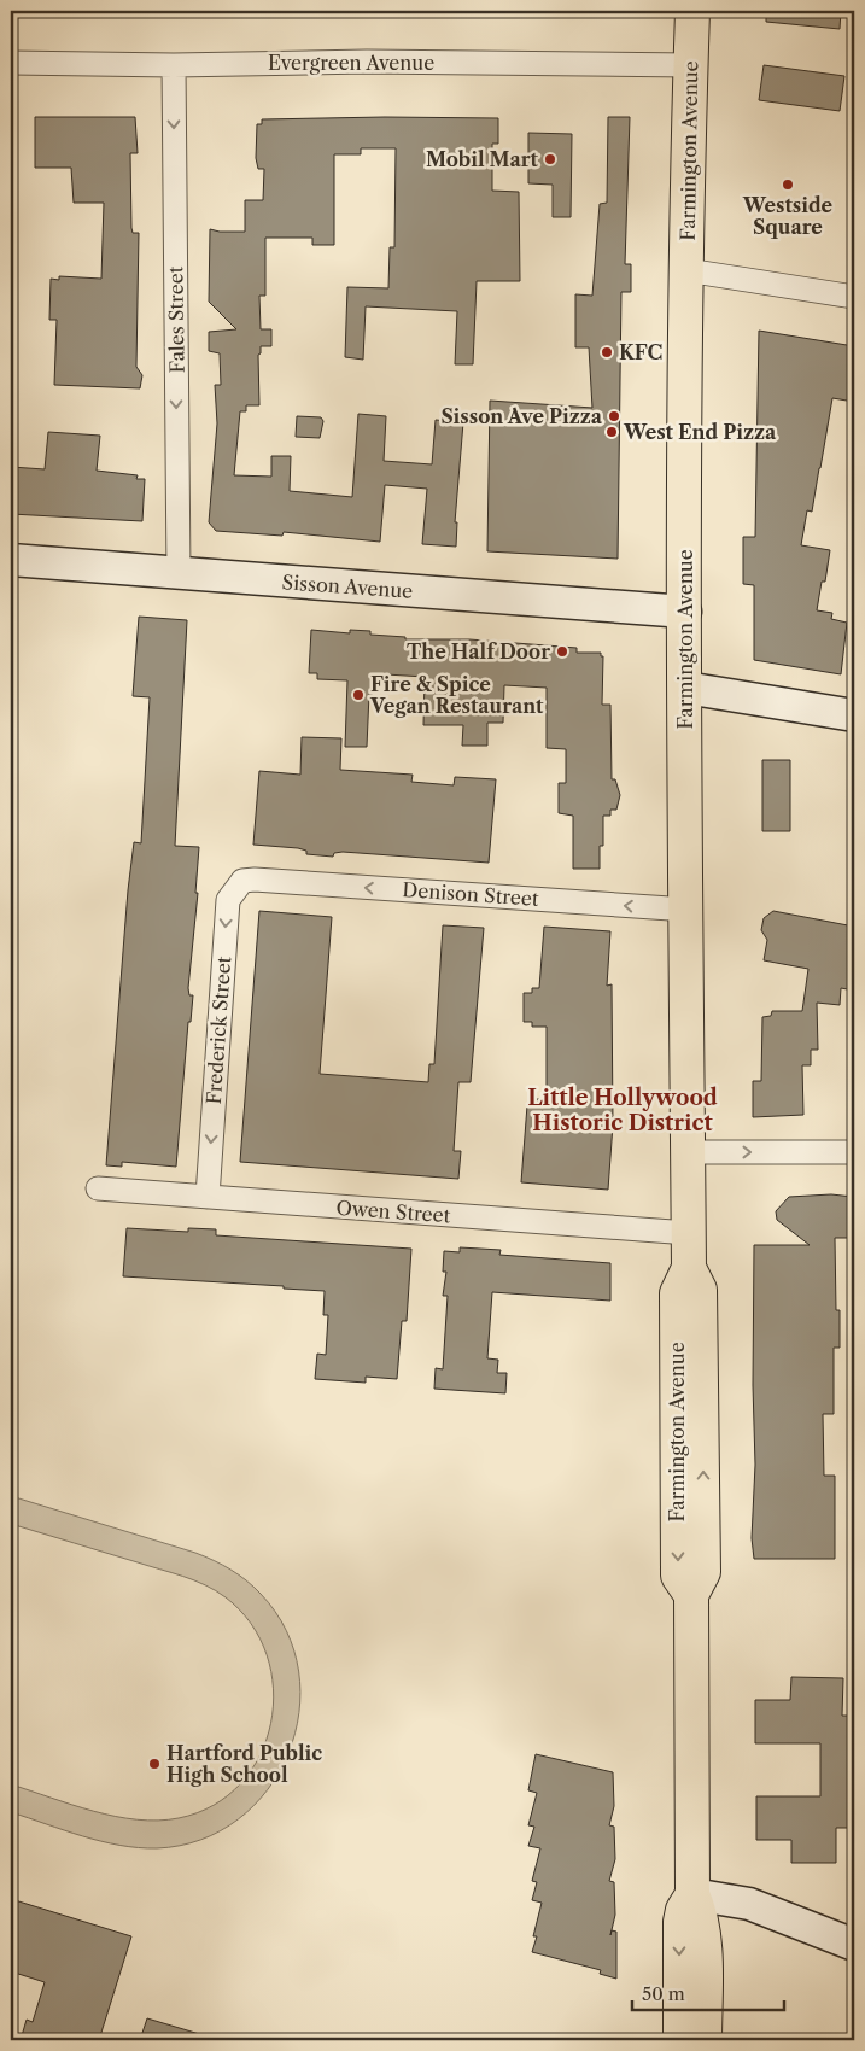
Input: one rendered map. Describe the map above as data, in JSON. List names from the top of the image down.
{
  "streets": {
    "main road": ["Farmington Avenue", "Sisson Avenue"],
    "street": [
      "Evergreen Avenue",
      "Fales Street",
      "Denison Street",
      "Frederick Street",
      "Owen Street"
    ]
  },
  "crossings": [
    ["Evergreen Avenue", "Farmington Avenue"],
    ["Evergreen Avenue", "Fales Street"],
    ["Farmington Avenue", "Sisson Avenue"],
    ["Farmington Avenue", "Denison Street"],
    ["Farmington Avenue", "Owen Street"],
    ["Fales Street", "Sisson Avenue"],
    ["Denison Street", "Frederick Street"],
    ["Frederick Street", "Owen Street"]
  ],
  "one_way": ["Fales Street", "Denison Street", "Frederick Street"],
  "districts": ["Little Hollywood Historic District"],
  "places": [
    "Mobil Mart",
    "Westside Square",
    "KFC",
    "Sisson Ave Pizza",
    "West End Pizza",
    "The Half Door",
    "Fire & Spice Vegan Restaurant",
    "Hartford Public High School"
  ],
  "scale_bar": "50 m"
}
